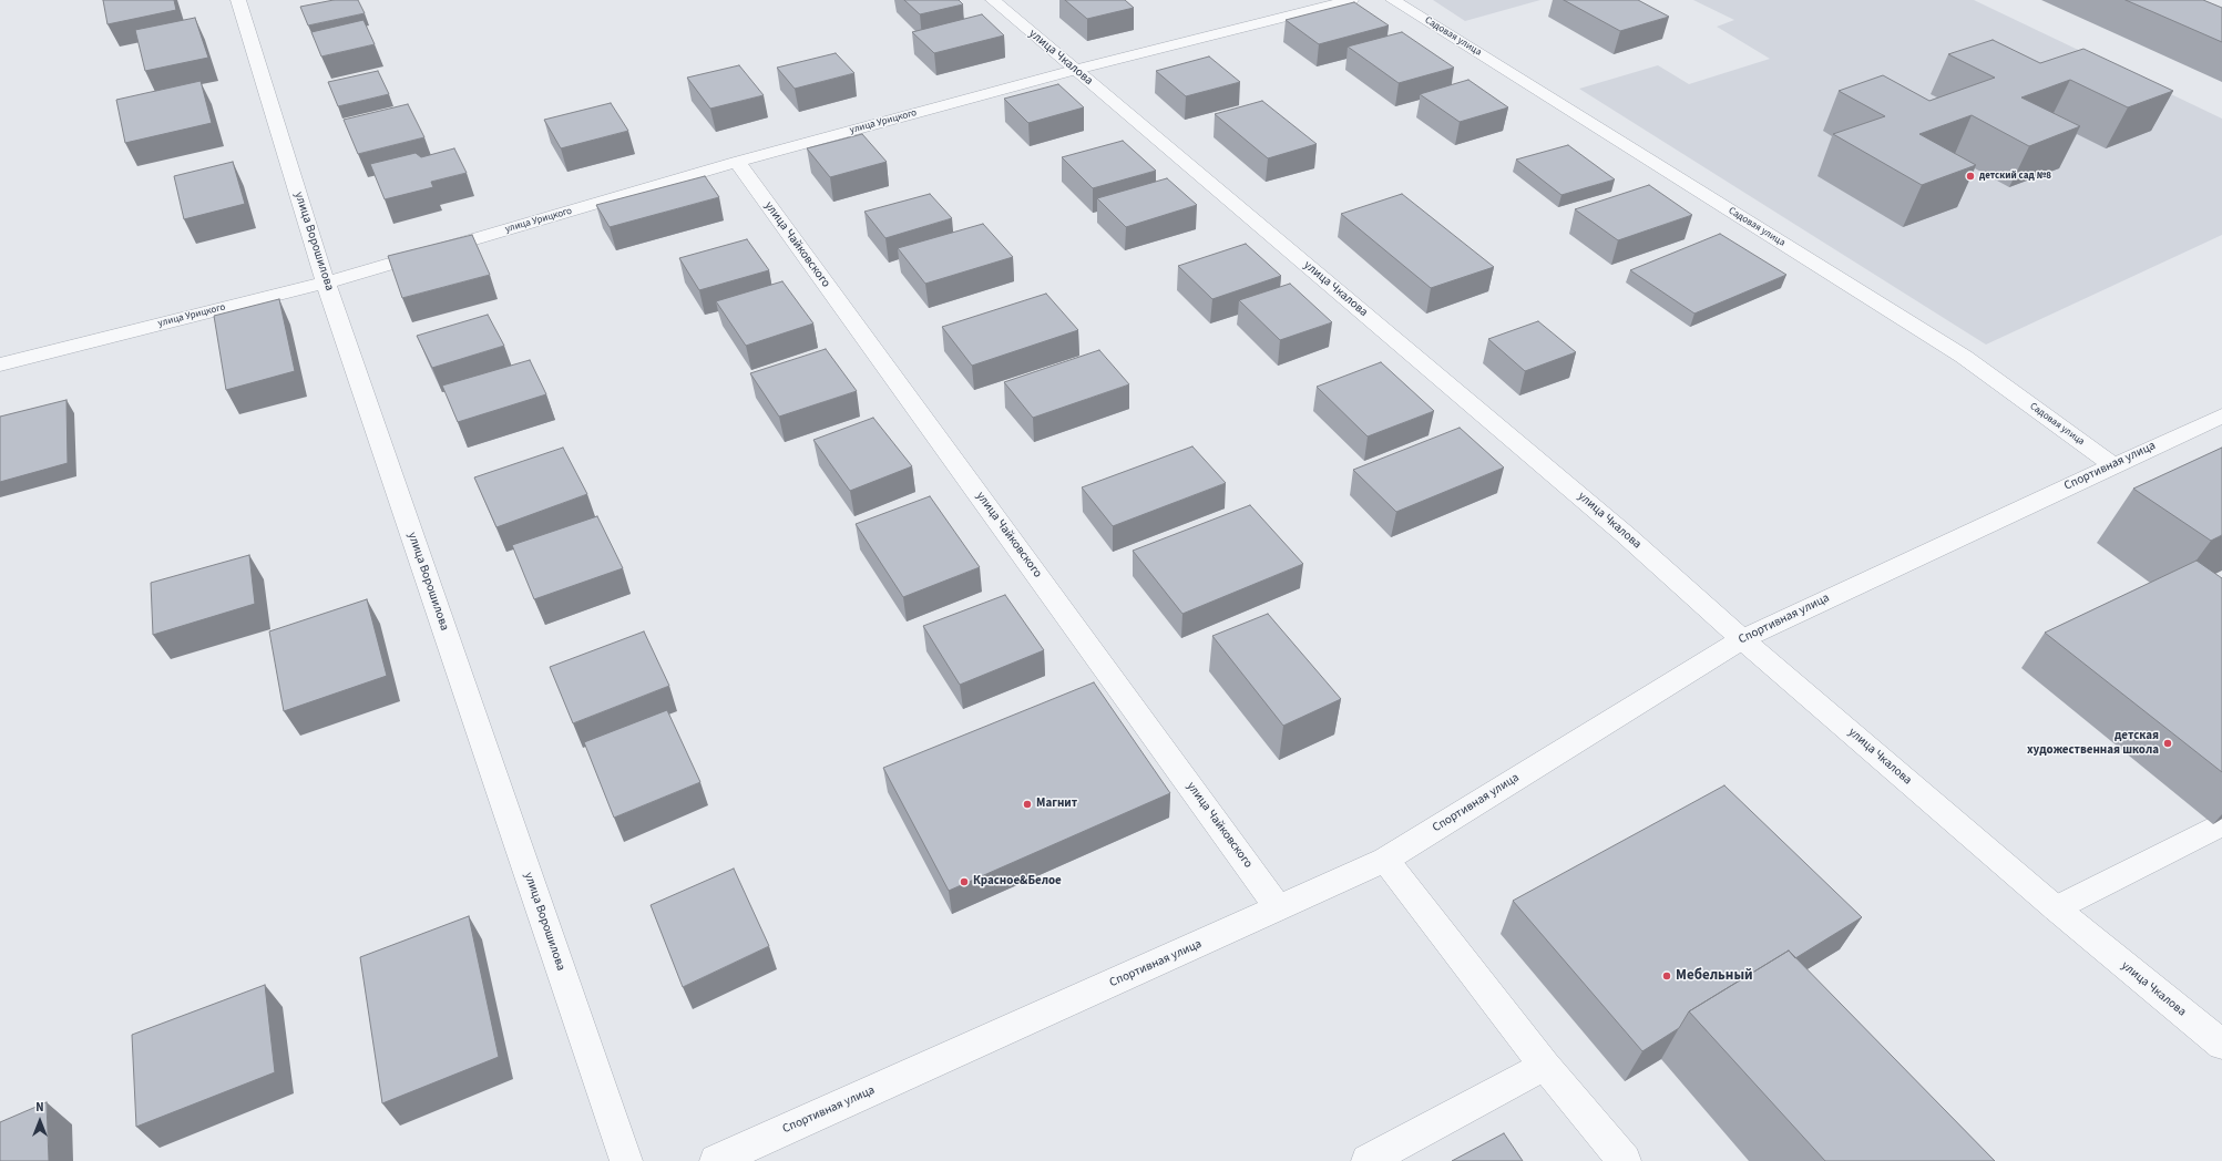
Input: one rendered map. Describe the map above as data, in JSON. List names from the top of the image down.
{
  "streets": {
    "street": [
      "Садовая улица",
      "улица Чкалова",
      "улица Урицкого",
      "улица Ворошилова",
      "улица Чайковского",
      "Спортивная улица"
    ]
  },
  "crossings": [
    ["Садовая улица", "Спортивная улица"],
    ["улица Чкалова", "улица Урицкого"],
    ["улица Чкалова", "Спортивная улица"],
    ["улица Урицкого", "улица Ворошилова"],
    ["улица Урицкого", "улица Чайковского"],
    ["улица Чайковского", "Спортивная улица"]
  ],
  "places": [
    "детский сад №8",
    "детская художественная школа",
    "Магнит",
    "Красное&Белое",
    "Мебельный"
  ],
  "north": "top"
}
